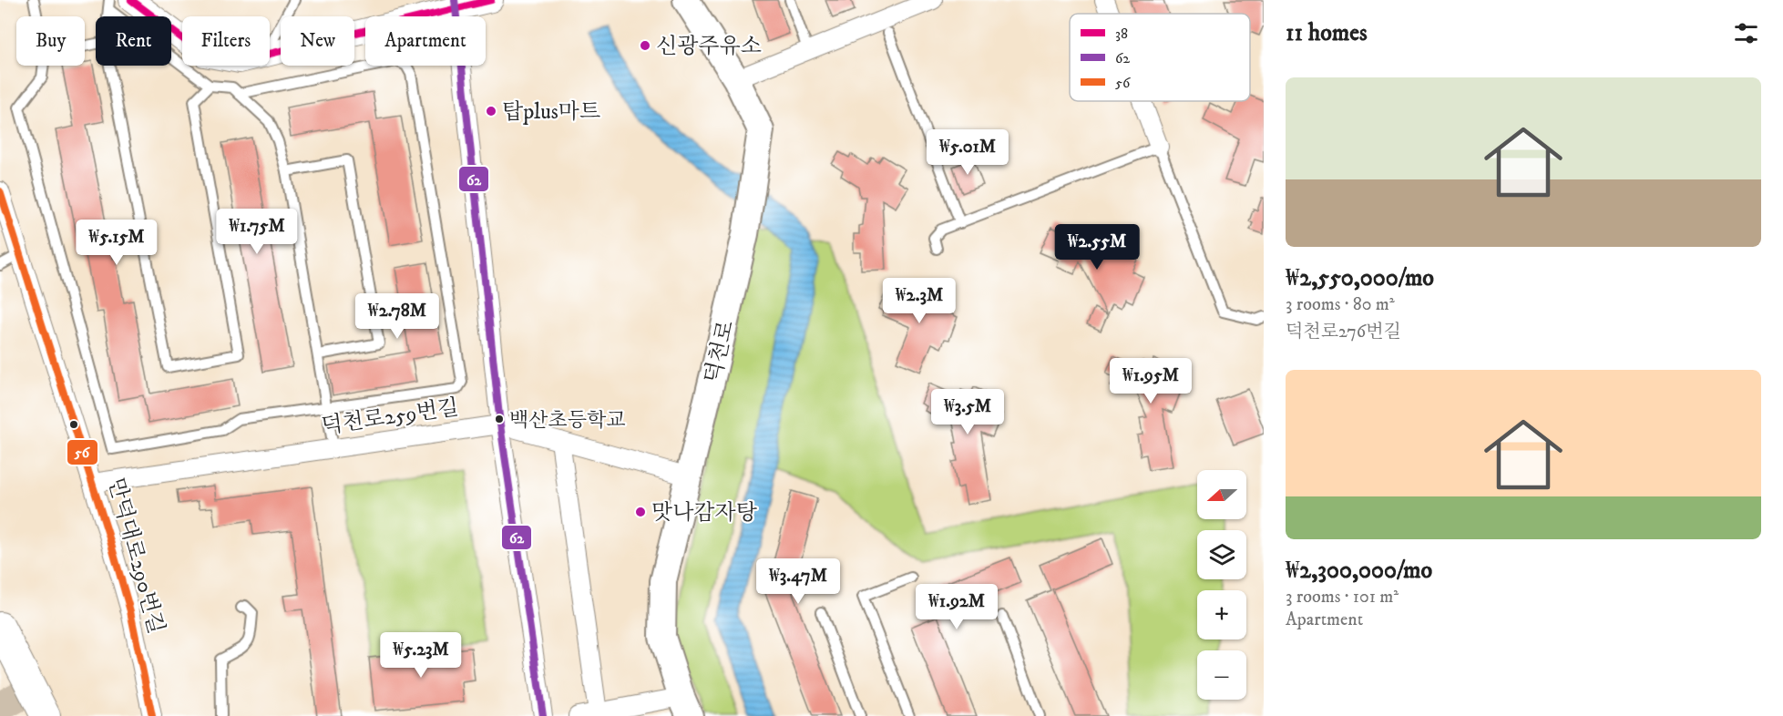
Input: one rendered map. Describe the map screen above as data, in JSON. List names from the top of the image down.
{
  "streets": {
    "main road": ["덕천로"],
    "street": ["덕천로259번길", "만덕대로290번길"]
  },
  "crossings": [
    ["덕천로", "덕천로259번길"],
    ["덕천로259번길", "만덕대로290번길"]
  ],
  "places": [
    "신광주유소",
    "탑plus마트",
    "백산초등학교",
    "맛나감자탕"
  ],
  "lines": ["transit line 38", "transit line 62", "transit line 56"],
  "legend": ["38", "62", "56"],
  "north": "left",
  "page": {
    "heading": "11 homes",
    "chip": [
      "Buy",
      "Rent",
      "Filters",
      "New",
      "Apartment"
    ],
    "list": [
      {
        "name": "₩2,550,000/mo",
        "note": "3 rooms · 80 m² · 덕천로276번길"
      },
      {
        "name": "₩2,300,000/mo",
        "note": "3 rooms · 101 m² · Apartment"
      }
    ],
    "price": [
      "₩5.01M",
      "₩1.75M",
      "₩5.15M",
      "₩2.55M",
      "₩2.3M",
      "₩2.78M",
      "₩1.95M",
      "₩3.5M",
      "₩3.47M",
      "₩1.92M",
      "₩5.23M"
    ],
    "map_buttons": ["+", "−"]
  }
}
